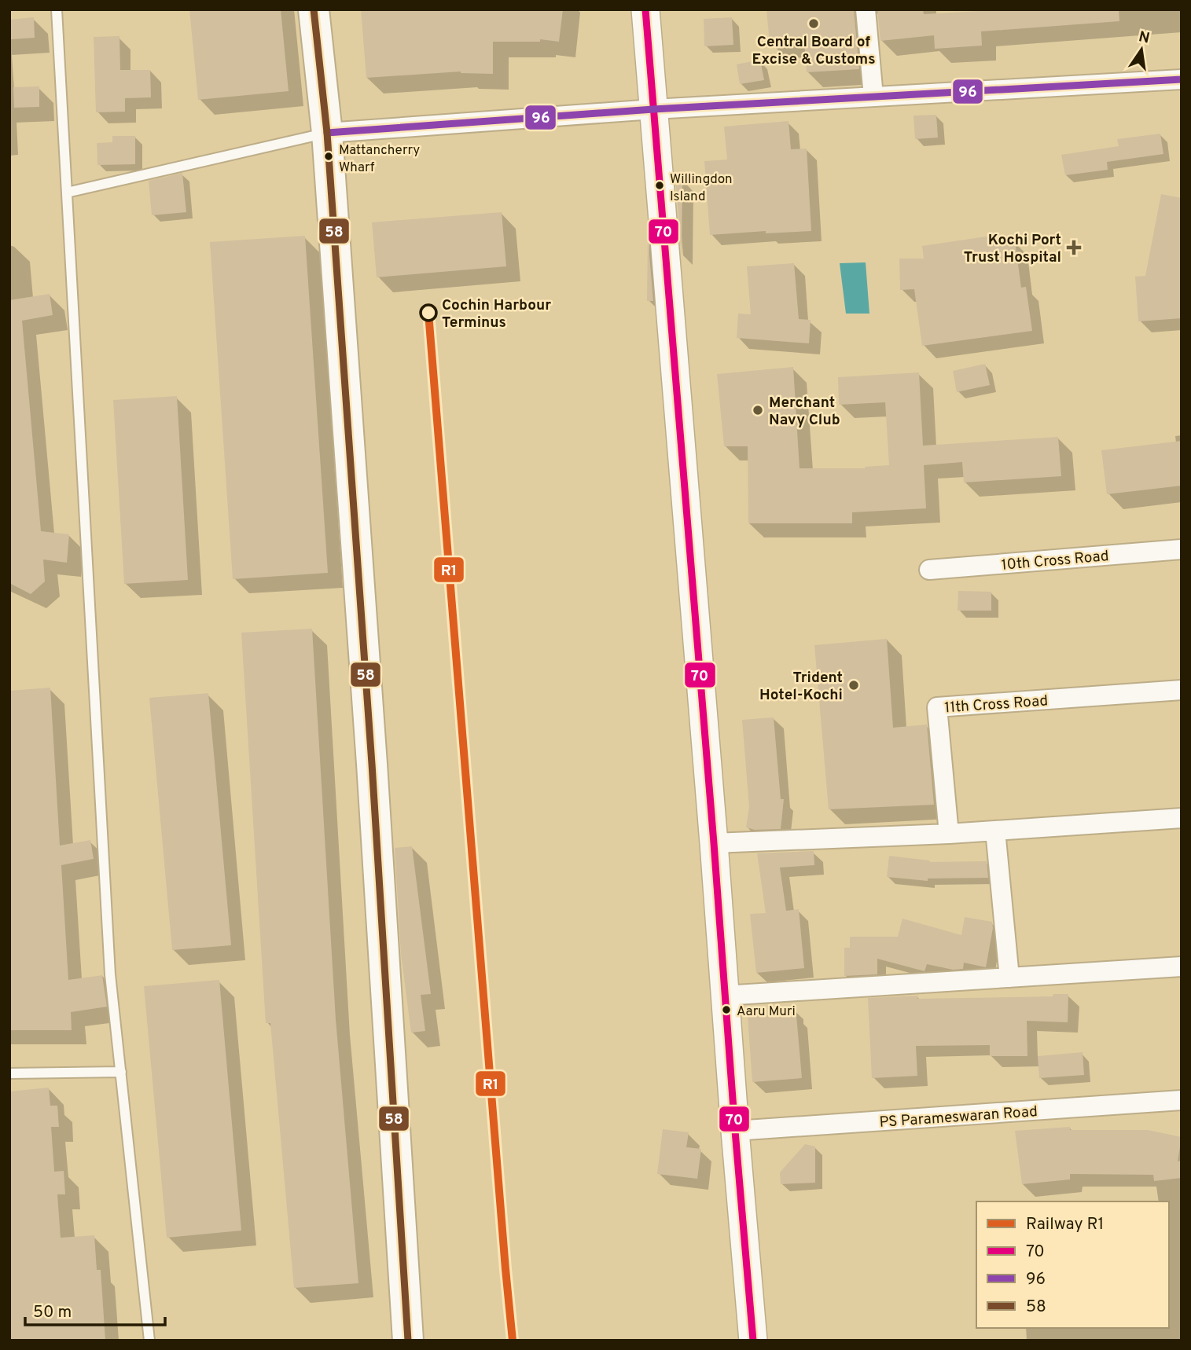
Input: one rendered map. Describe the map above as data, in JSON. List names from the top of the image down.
{
  "streets": {
    "street": ["10th Cross Road", "11th Cross Road", "PS Parameswaran Road"]
  },
  "places": {
    "other": [
      "Central Board of Excise & Customs",
      "Mattancherry Wharf",
      "Willingdon Island",
      "Cochin Harbour Terminus",
      "Merchant Navy Club",
      "Trident Hotel-Kochi",
      "Aaru Muri"
    ],
    "health": ["Kochi Port Trust Hospital"]
  },
  "lines": [
    "transit line 70",
    "transit line 58",
    "transit line 96",
    "rail line R1"
  ],
  "legend": [
    "Railway R1",
    "70",
    "96",
    "58"
  ],
  "scale_bar": "50 m",
  "north": "top"
}
